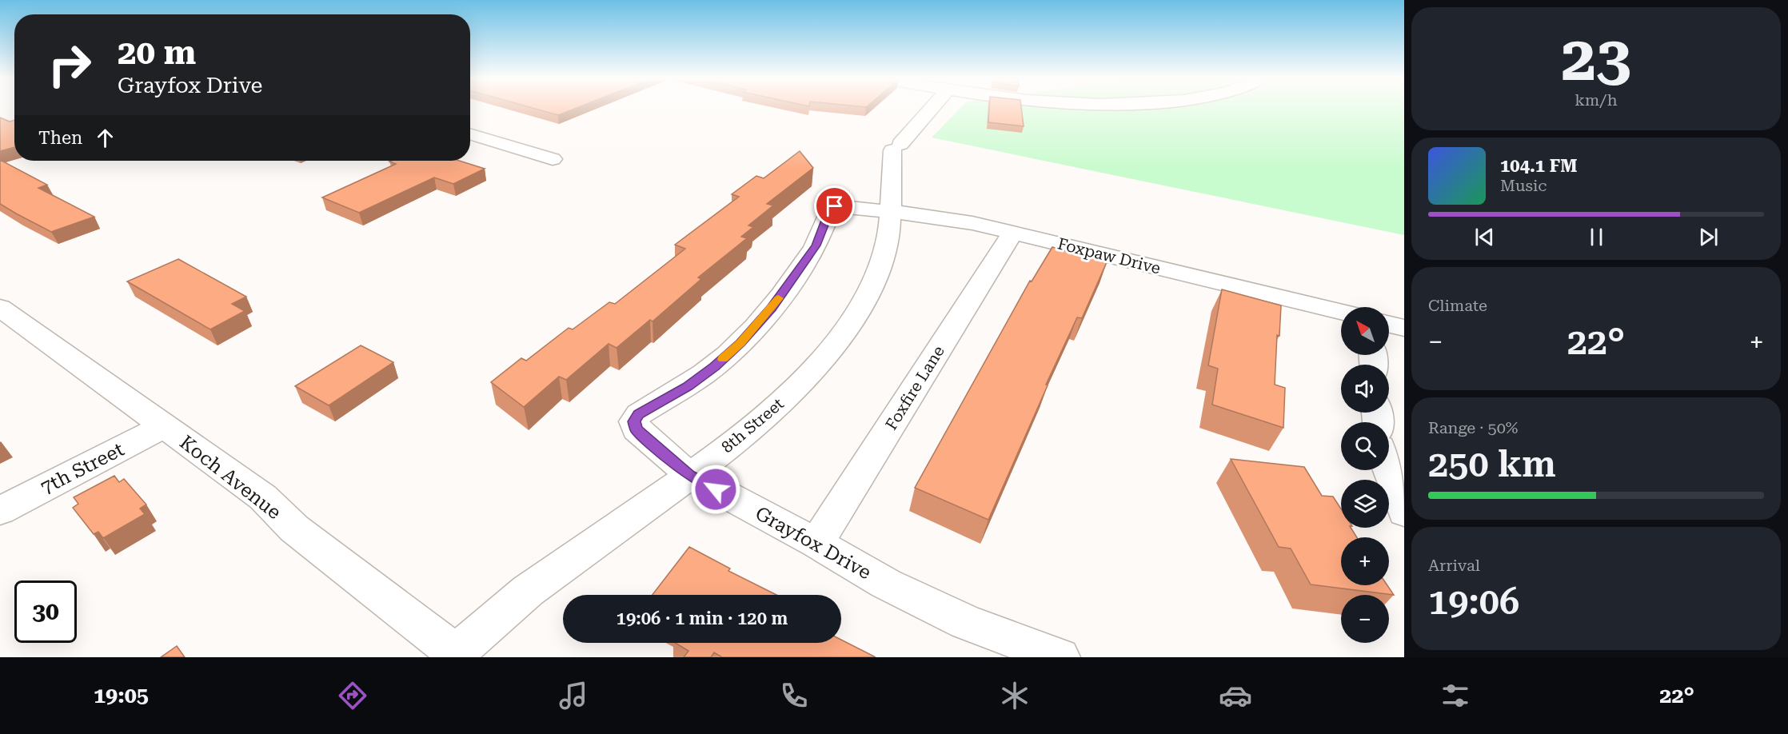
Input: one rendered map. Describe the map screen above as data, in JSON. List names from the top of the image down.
{
  "streets": {
    "street": [
      "Foxpaw Drive",
      "Foxfire Lane",
      "8th Street",
      "7th Street",
      "Koch Avenue",
      "Grayfox Drive"
    ]
  },
  "crossings": [
    ["Foxpaw Drive", "Foxfire Lane"],
    ["Foxpaw Drive", "8th Street"],
    ["Foxpaw Drive", "Grayfox Drive"],
    ["Foxfire Lane", "Grayfox Drive"],
    ["8th Street", "Koch Avenue"],
    ["8th Street", "Grayfox Drive"],
    ["7th Street", "Koch Avenue"]
  ],
  "north": "top left",
  "page": {
    "tile": [
      ["23", "km/h"],
      "Climate",
      ["Range · 50%", "250 km"],
      ["Arrival", "19:06"]
    ],
    "turn": ["20 m", "Grayfox Drive"],
    "then": "Then",
    "song": ["104.1 FM", "Music"],
    "map_buttons": ["+", "−"],
    "heat": ["−", "22°", "+"],
    "limit": "30",
    "trip": "19:06 · 1 min · 120 m",
    "tabs": ["19:05", "22°"]
  }
}
